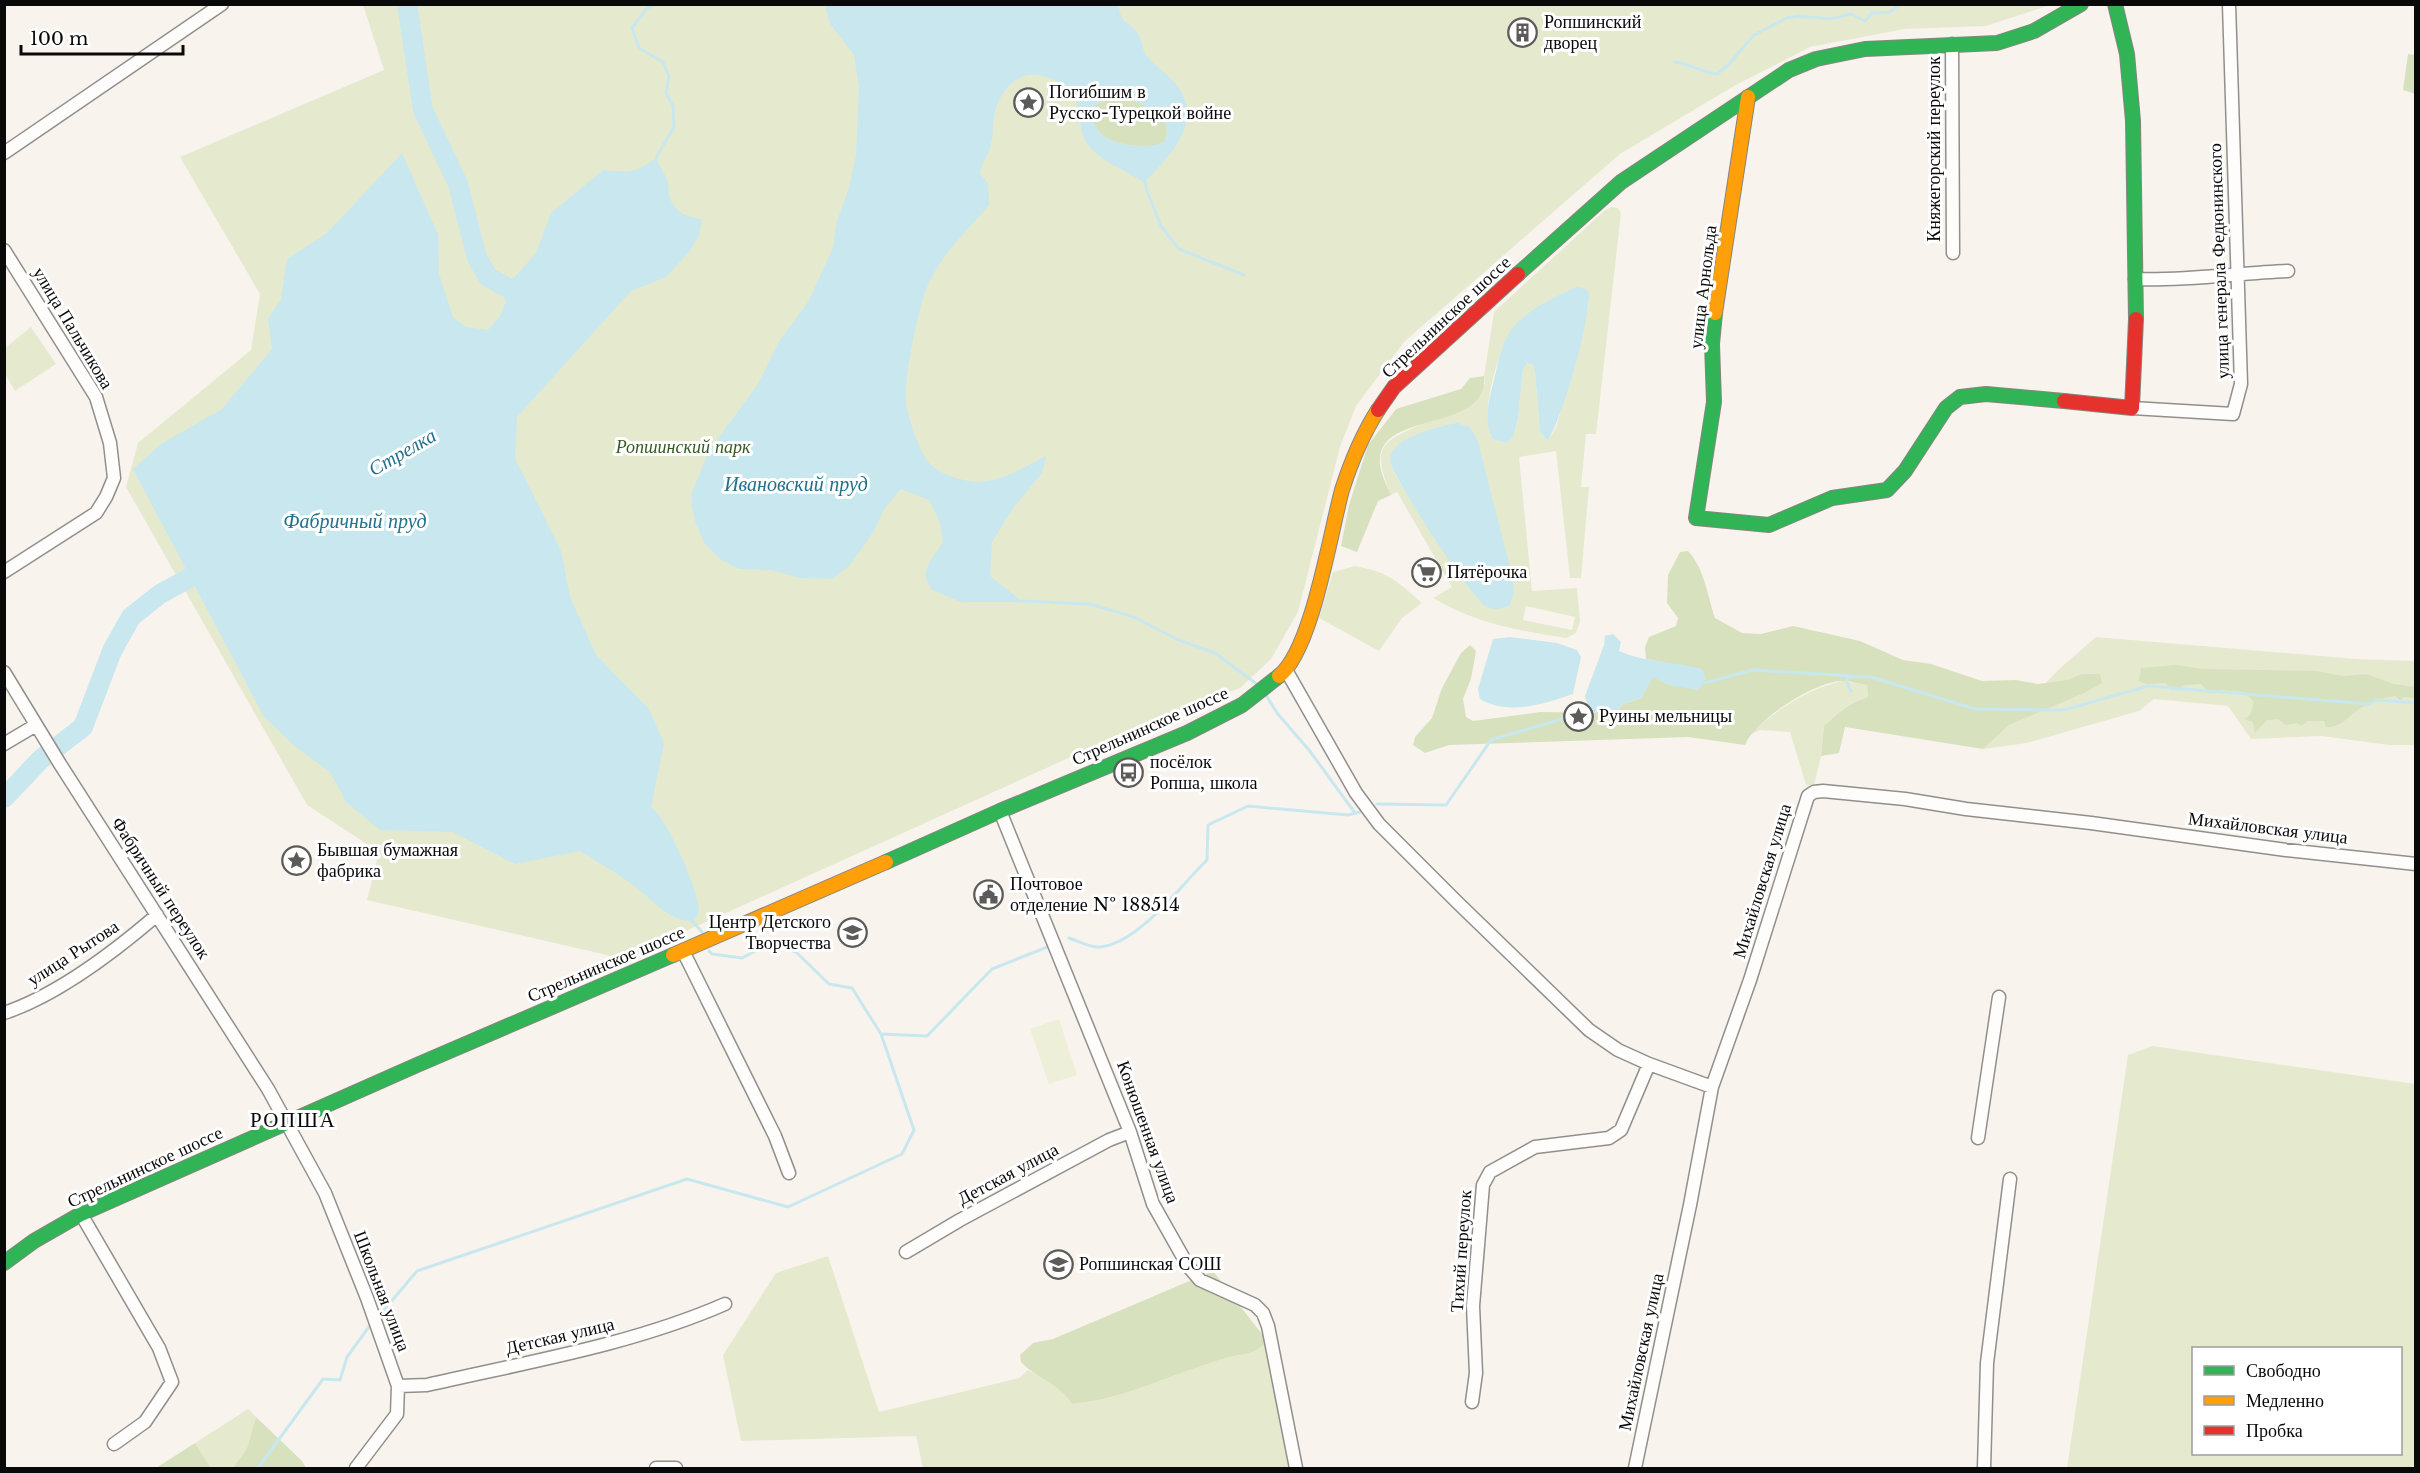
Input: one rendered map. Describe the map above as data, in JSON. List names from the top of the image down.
{
  "streets": {
    "main road": ["улица генерала Федюнинского", "улица Арнольда", "Стрельнинское шоссе"],
    "street": [
      "Княжегорский переулок",
      "улица Пальчикова",
      "Михайловская улица",
      "Фабричный переулок",
      "улица Рытова",
      "Конюшенная улица",
      "Детская улица",
      "Тихий переулок",
      "Школьная улица"
    ]
  },
  "crossings": [
    ["Княжегорский переулок", "Стрельнинское шоссе"],
    ["улица генерала Федюнинского", "улица Арнольда"],
    ["улица Арнольда", "Стрельнинское шоссе"],
    ["Стрельнинское шоссе", "Фабричный переулок"],
    ["Стрельнинское шоссе", "Конюшенная улица"],
    ["Стрельнинское шоссе", "Школьная улица"],
    ["Фабричный переулок", "улица Рытова"],
    ["Фабричный переулок", "Школьная улица"],
    ["Конюшенная улица", "Детская улица"],
    ["Детская улица", "Школьная улица"]
  ],
  "districts": ["РОПША"],
  "water": ["Стрелка", "Ивановский пруд", "Фабричный пруд"],
  "parks": ["Ропшинский парк"],
  "places": {
    "building": ["Ропшинский дворец"],
    "place": ["Погибшим в Русско-Турецкой войне", "Руины мельницы", "Бывшая бумажная фабрика"],
    "supermarket": ["Пятёрочка"],
    "bus stop": ["посёлок Ропша, школа"],
    "public building": ["Почтовое отделение № 188514"],
    "school or university": ["Центр Детского Творчества", "Ропшинская СОШ"]
  },
  "legend": ["Свободно", "Медленно", "Пробка"],
  "scale_bar": "100 m"
}
